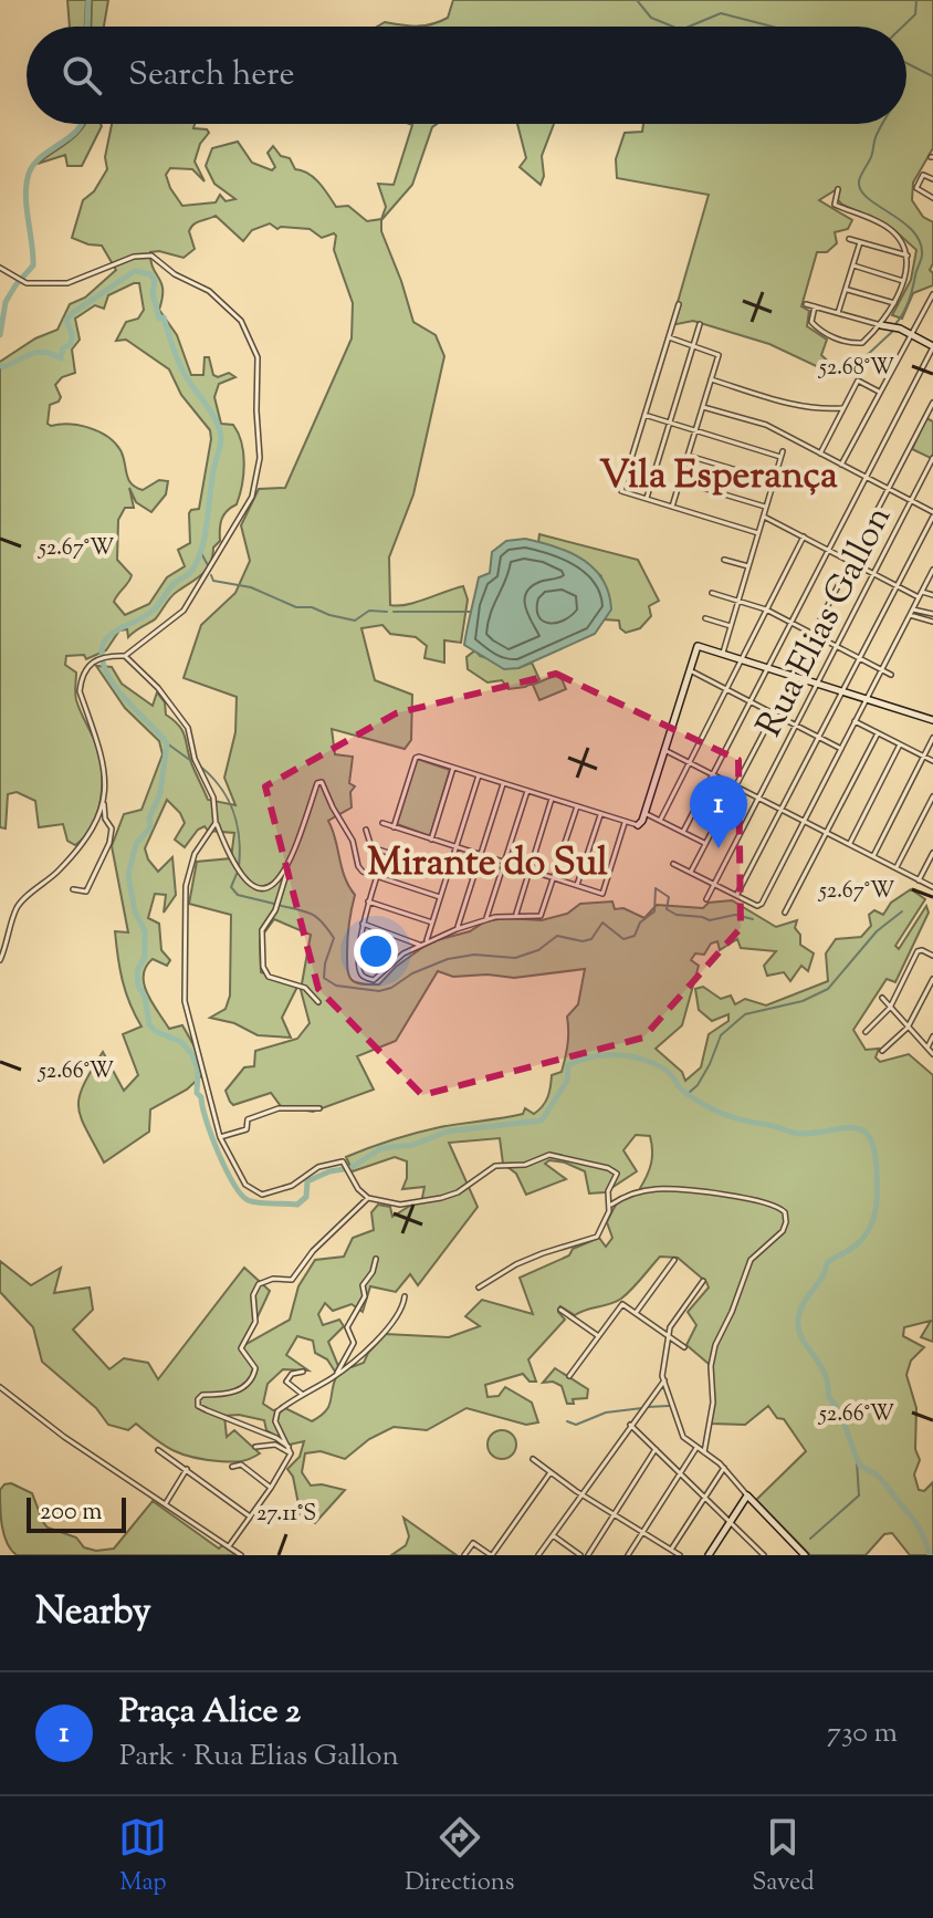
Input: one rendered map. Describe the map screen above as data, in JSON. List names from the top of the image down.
{
  "streets": {
    "street": ["Rua Elias Gallon"]
  },
  "districts": ["Vila Esperança", "Mirante do Sul"],
  "scale_bar": "200 m",
  "page": {
    "search": "Search here",
    "pins": "1",
    "scale": "200 m",
    "heading": "Nearby",
    "list": [
      {
        "mark": "1",
        "name": "Praça Alice 2",
        "note": "Park · Rua Elias Gallon",
        "value": "730 m"
      }
    ],
    "nav": ["Map", "Directions", "Saved"]
  },
  "coordinates": [
    "52.68°W",
    "52.67°W",
    "52.66°W",
    "27.11°S"
  ]
}
